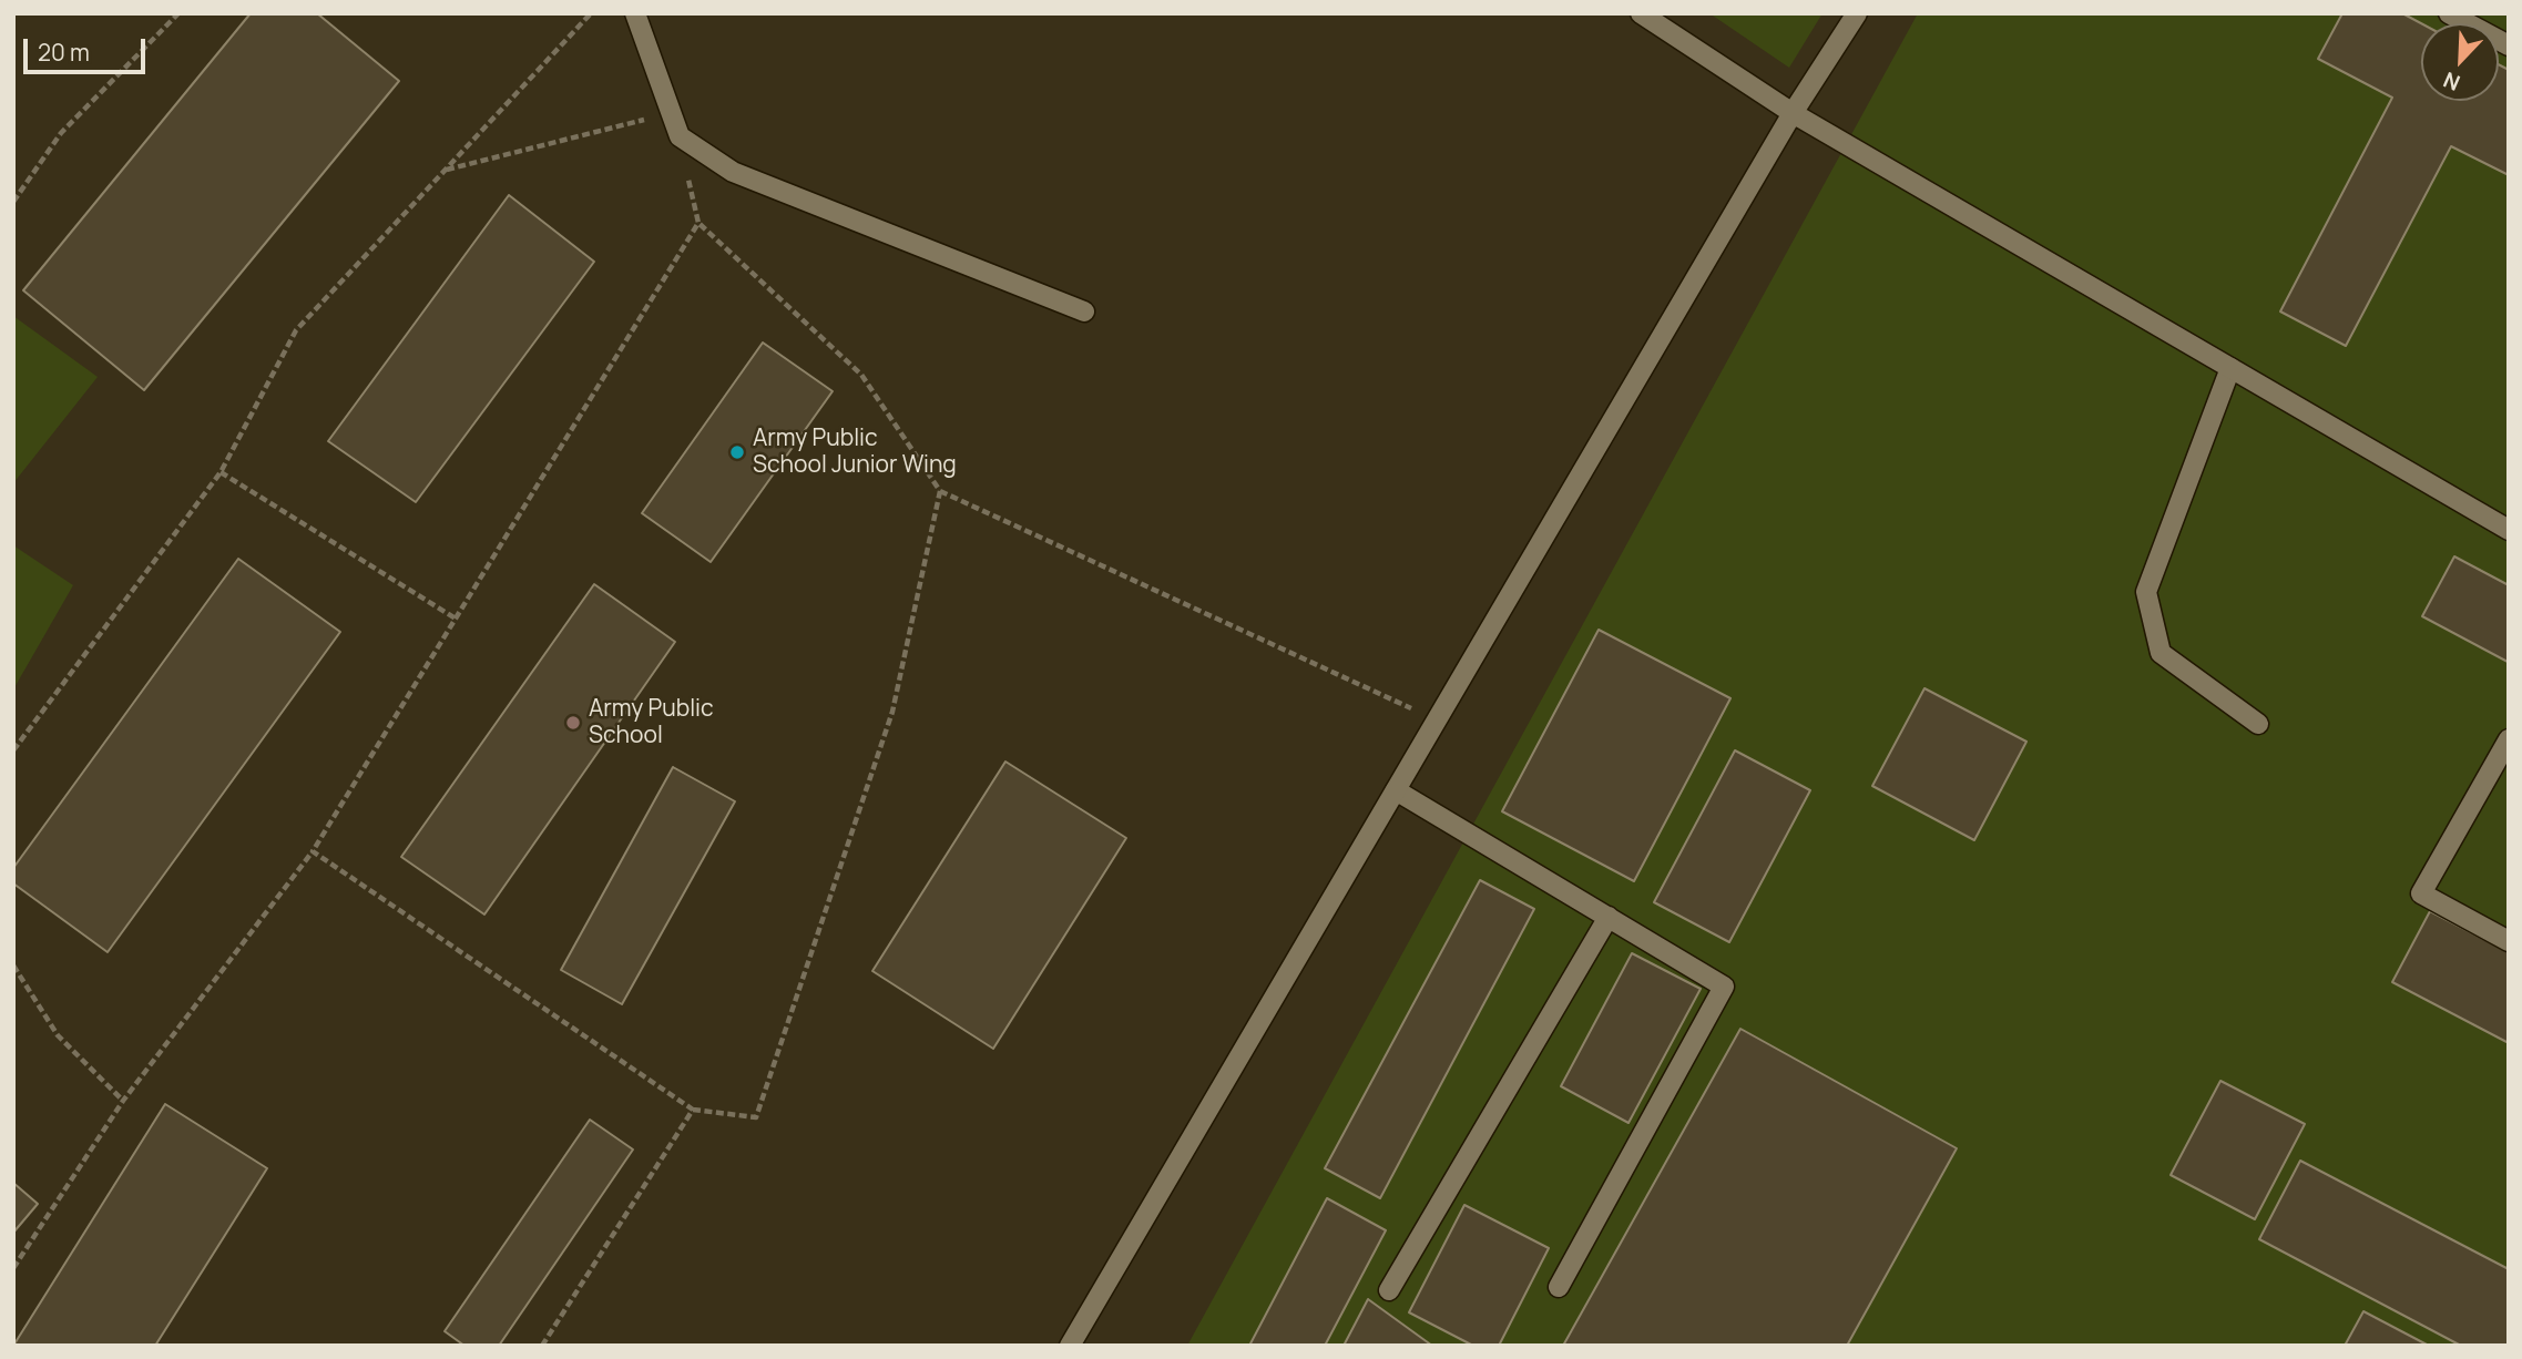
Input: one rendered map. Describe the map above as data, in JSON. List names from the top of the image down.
{
  "places": ["Army Public School Junior Wing", "Army Public School"],
  "scale_bar": "20 m",
  "north": "bottom left"
}
